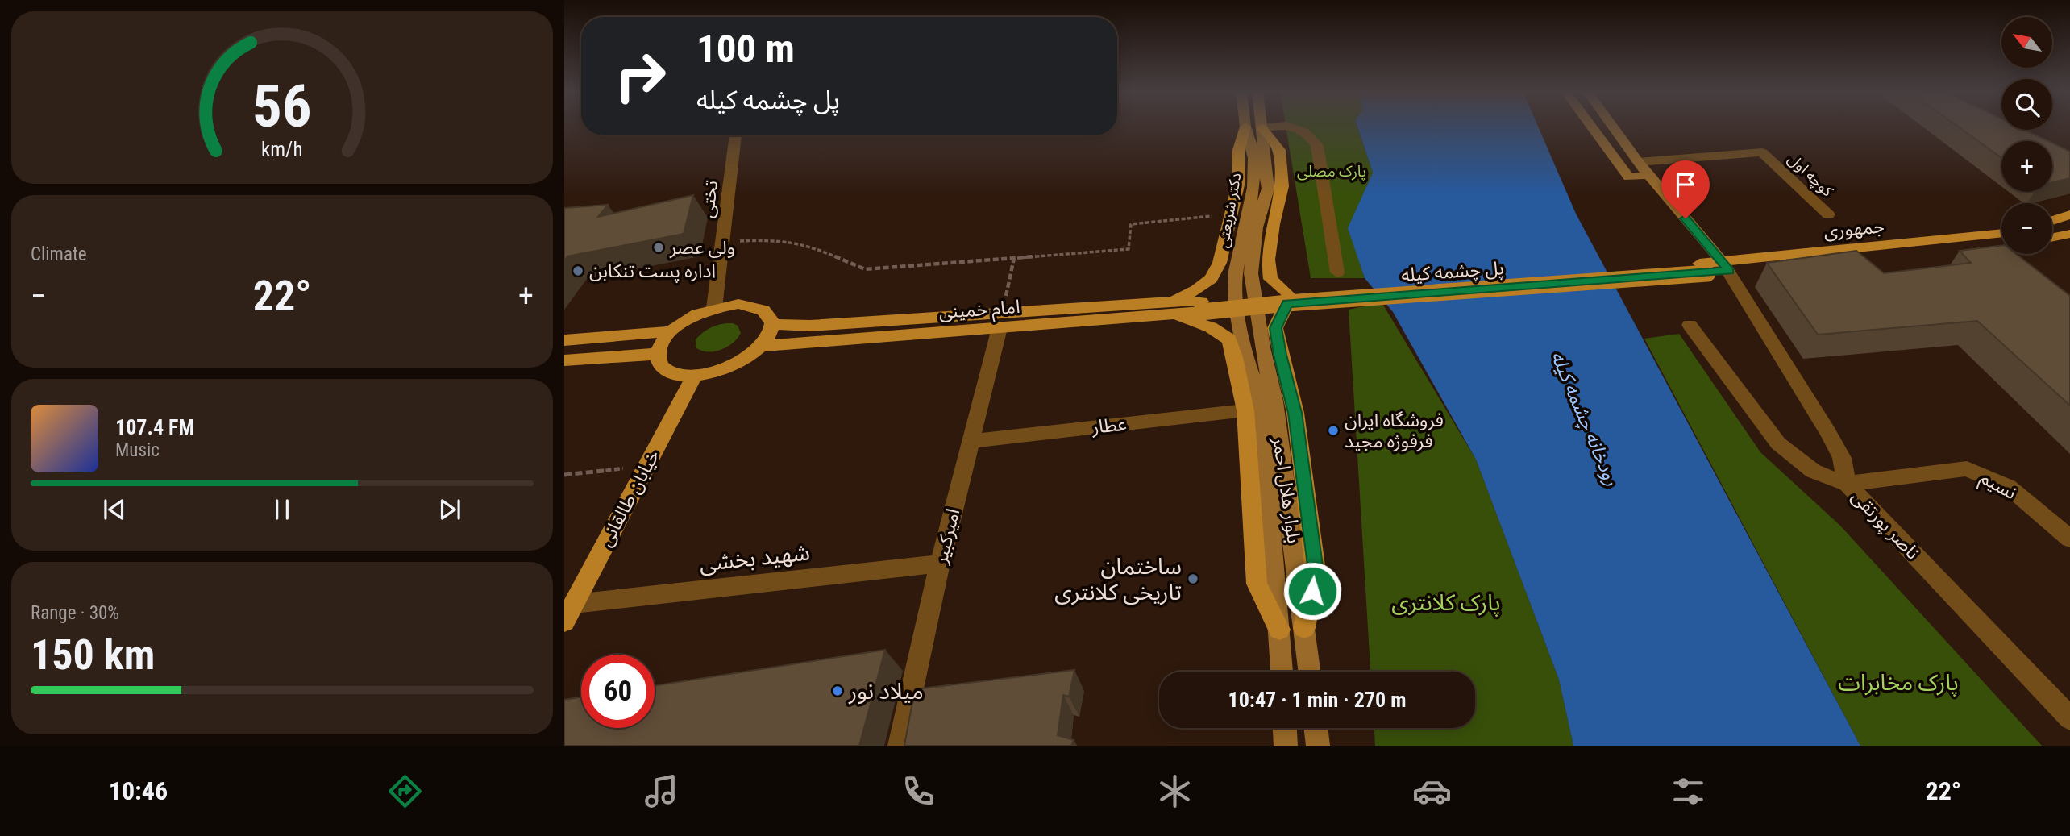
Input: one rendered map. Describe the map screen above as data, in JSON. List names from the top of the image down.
{
  "streets": {
    "main road": [
      "جمهوری",
      "پل چشمه کیله",
      "امام خمینی",
      "خیابان طالقانی"
    ],
    "street": [
      "کوچه اول",
      "تختی",
      "دکتر شریعتی",
      "عطار",
      "نسیم",
      "بلوار هلال احمر",
      "ناصر پورتقی",
      "امیرکبیر",
      "شهید بخشی"
    ]
  },
  "crossings": [
    ["دکتر شریعتی", "بلوار هلال احمر"],
    ["جمهوری", "پل چشمه کیله"],
    ["جمهوری", "ناصر پورتقی"],
    ["پل چشمه کیله", "امام خمینی"],
    ["امام خمینی", "امیرکبیر"],
    ["عطار", "امیرکبیر"],
    ["نسیم", "ناصر پورتقی"],
    ["خیابان طالقانی", "شهید بخشی"],
    ["امیرکبیر", "شهید بخشی"]
  ],
  "water": ["رودخانه چشمه کیله"],
  "parks": ["پارک مصلی", "پارک کلانتری", "پارک مخابرات"],
  "places": [
    "ولی عصر",
    "اداره پست تنکابن",
    "فروشگاه ایران فرفوژه مجید",
    "ساختمان تاریخی کلانتری",
    "میلاد نور"
  ],
  "north": "top left",
  "page": {
    "map_buttons": ["+", "−"],
    "turn": ["100 m", "پل چشمه کیله"],
    "tile": [
      "Climate",
      ["Range · 30%", "150 km"]
    ],
    "heat": ["−", "22°", "+"],
    "song": ["107.4 FM", "Music"],
    "limit": "60",
    "trip": "10:47 · 1 min · 270 m",
    "tabs": ["10:46", "22°"],
    "gauge": ["56", "km/h"]
  }
}
